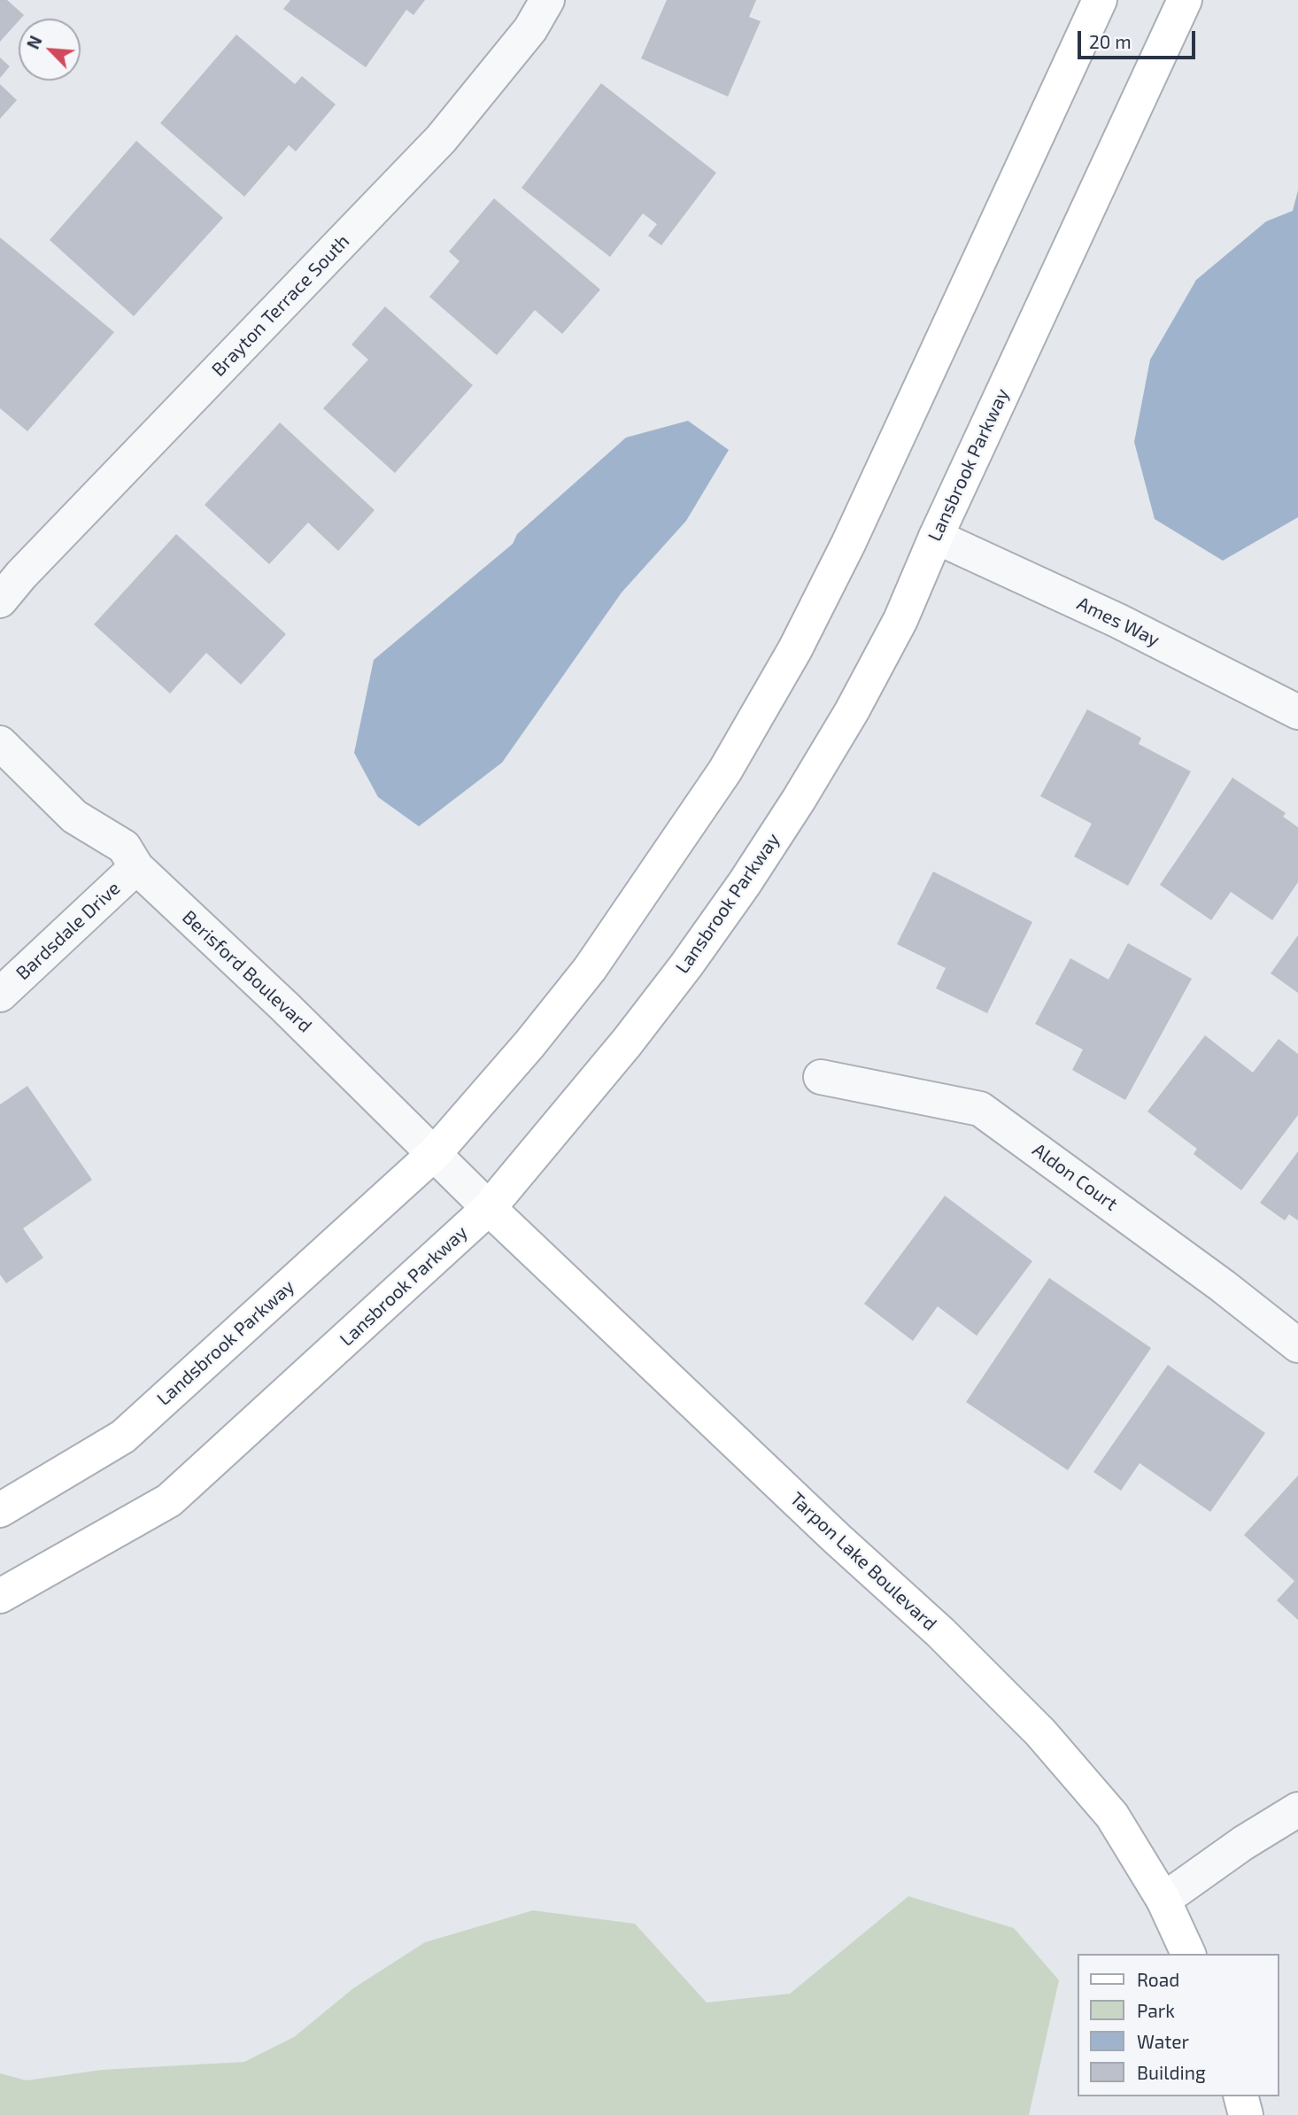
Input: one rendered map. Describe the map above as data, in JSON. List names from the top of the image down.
{
  "streets": {
    "street": [
      "Brayton Terrace South",
      "Lansbrook Parkway",
      "Ames Way",
      "Bardsdale Drive",
      "Berisford Boulevard",
      "Aldon Court",
      "Landsbrook Parkway",
      "Tarpon Lake Boulevard"
    ]
  },
  "crossings": [
    ["Lansbrook Parkway", "Ames Way"],
    ["Lansbrook Parkway", "Berisford Boulevard"],
    ["Lansbrook Parkway", "Tarpon Lake Boulevard"],
    ["Bardsdale Drive", "Berisford Boulevard"],
    ["Berisford Boulevard", "Landsbrook Parkway"],
    ["Berisford Boulevard", "Tarpon Lake Boulevard"]
  ],
  "legend": [
    "Road",
    "Park",
    "Water",
    "Building"
  ],
  "scale_bar": "20 m",
  "north": "top left"
}
